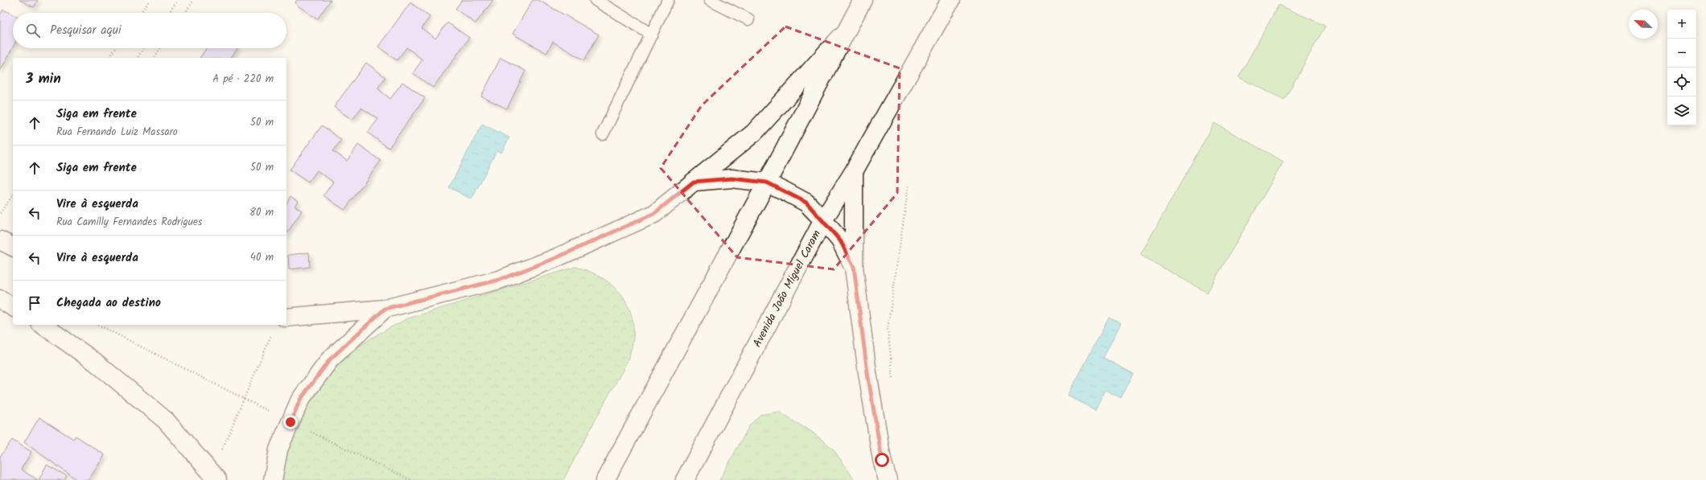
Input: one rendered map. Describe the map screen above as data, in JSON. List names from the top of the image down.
{
  "streets": {
    "street": ["Avenida João Miguel Caram"]
  },
  "north": "top left",
  "page": {
    "map_buttons": ["+", "−"],
    "search": "Pesquisar aqui",
    "heading": ["3 min", "A pé · 220 m"],
    "list": [
      ["Siga em frente", "Rua Fernando Luiz Massaro", "50 m"],
      ["Siga em frente", "50 m"],
      ["Vire à esquerda", "Rua Camilly Fernandes Rodrigues", "80 m"],
      ["Vire à esquerda", "40 m"],
      "Chegada ao destino"
    ]
  }
}
